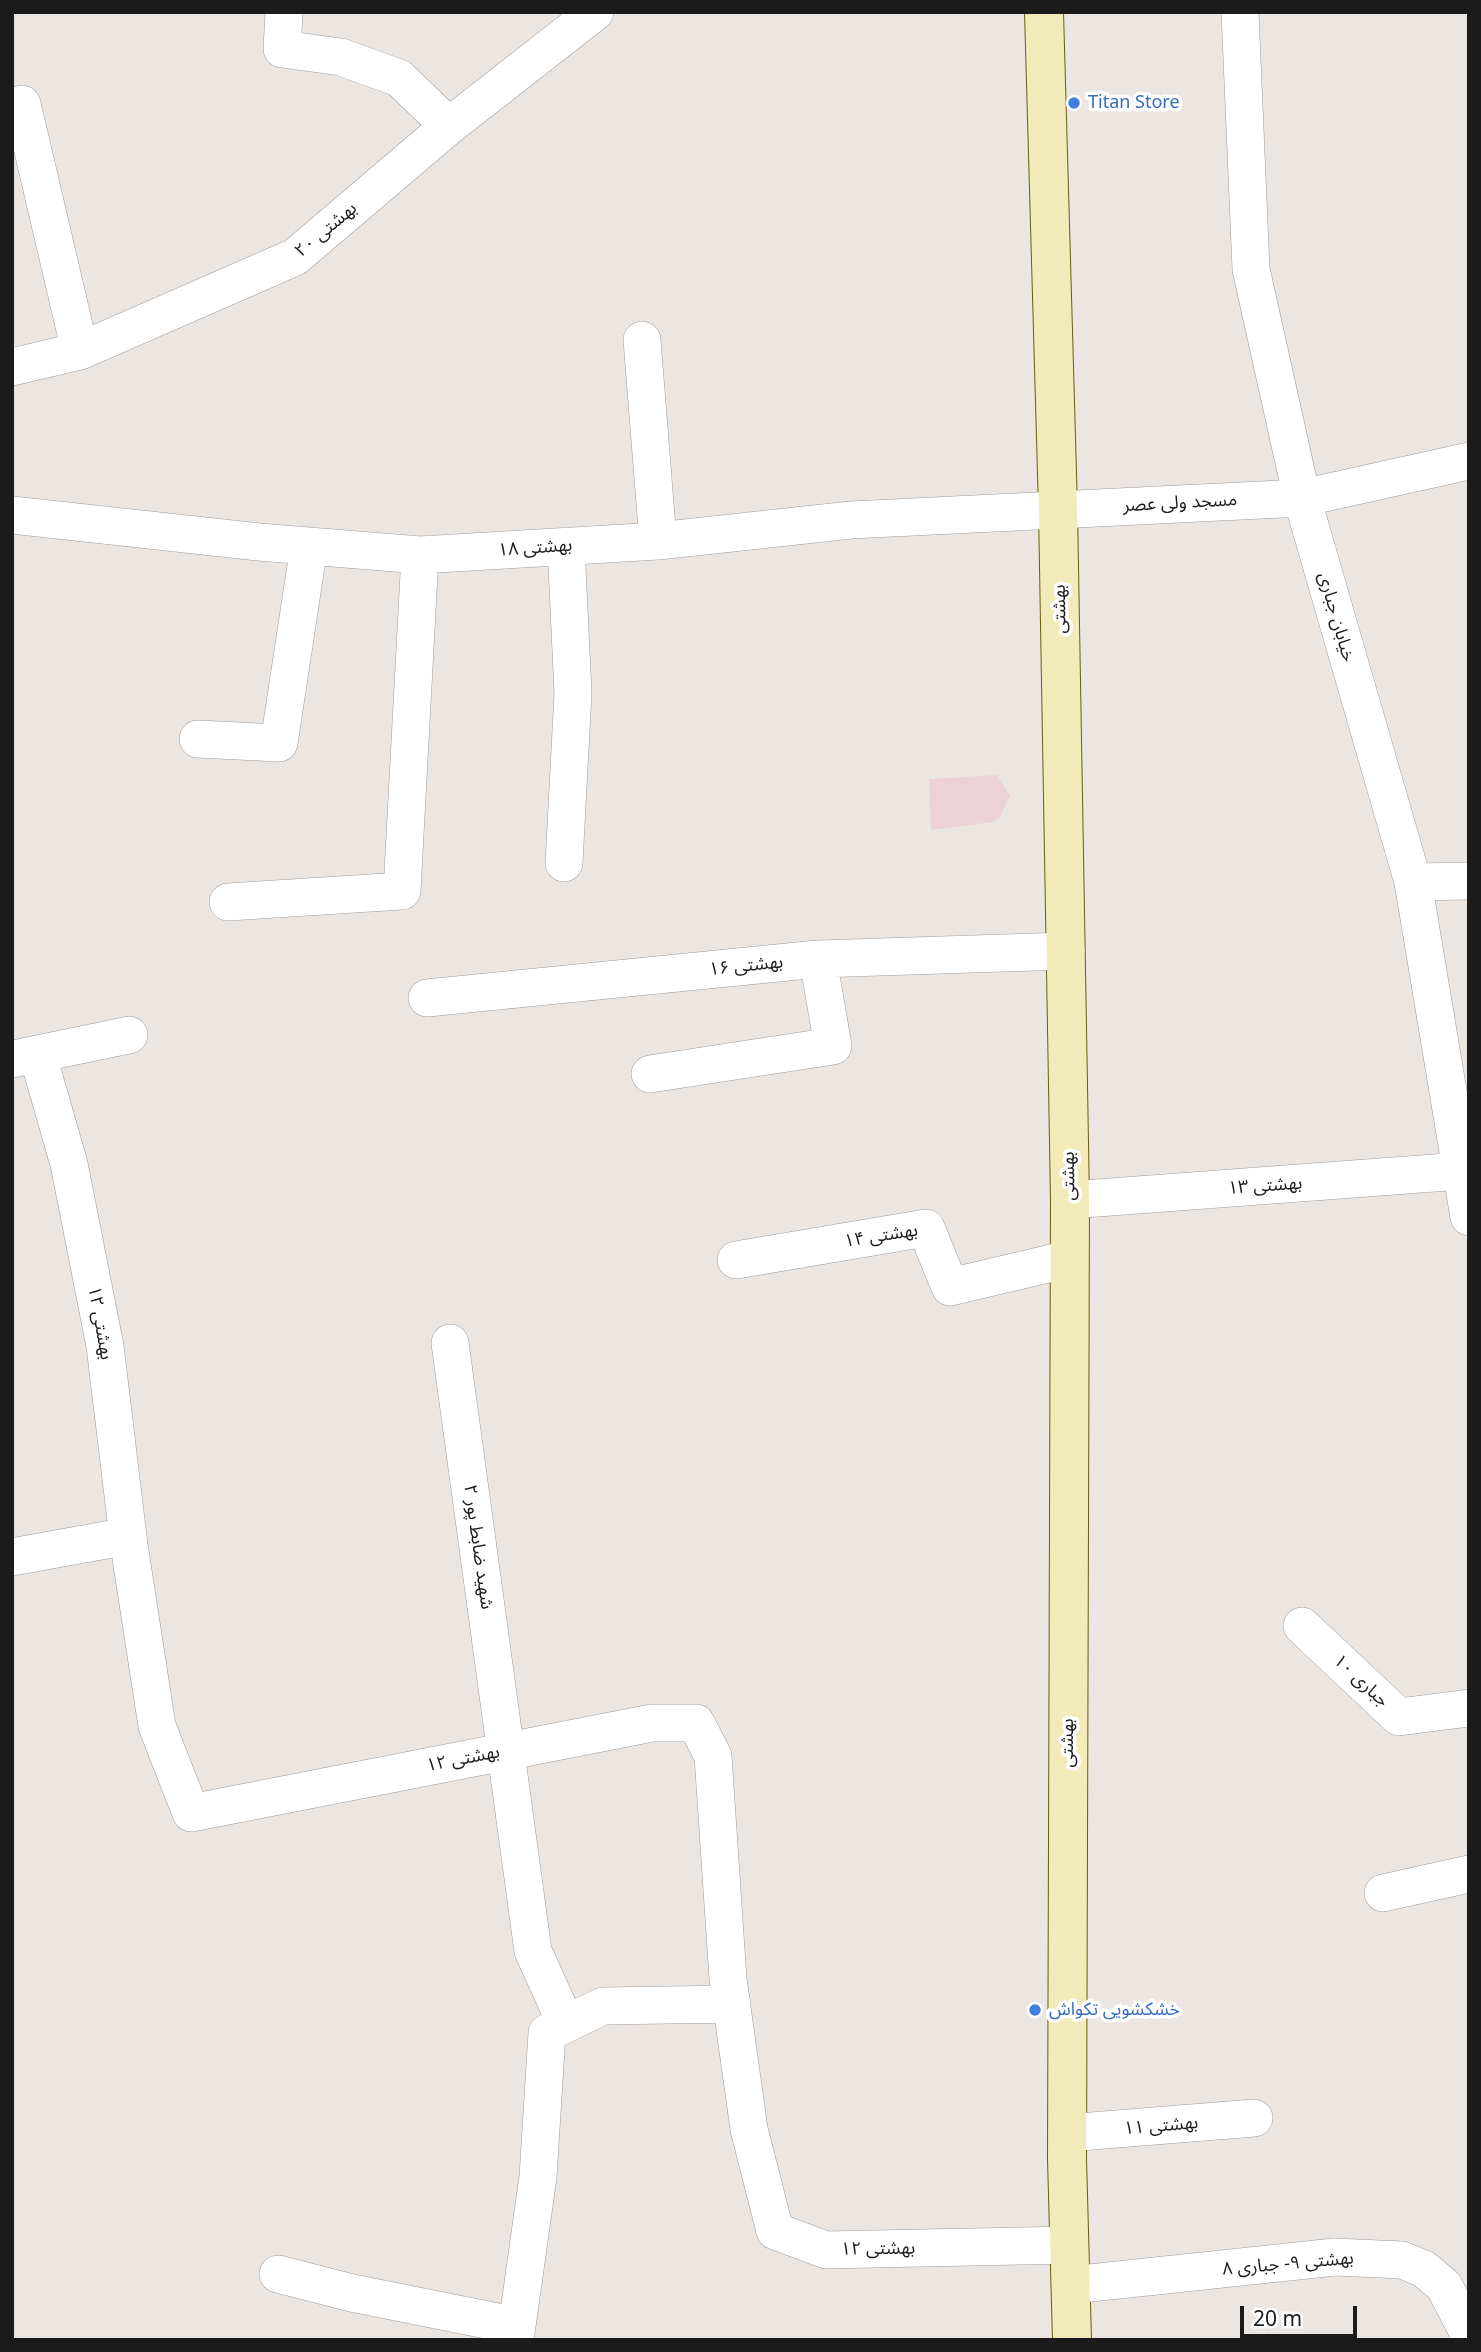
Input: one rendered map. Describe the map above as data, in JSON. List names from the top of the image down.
{
  "streets": {
    "main road": ["بهشتی"],
    "street": [
      "بهشتی ۲۰",
      "مسجد ولی عصر",
      "بهشتی ۱۸",
      "خیابان جباری",
      "بهشتی ۱۶",
      "بهشتی ۱۳",
      "بهشتی ۱۴",
      "بهشتی ۱۲",
      "شهید ضابط پور ۲",
      "جباری ۱۰",
      "بهشتی ۱۱",
      "بهشتی ۹- جباری ۸"
    ]
  },
  "crossings": [
    ["مسجد ولی عصر", "بهشتی ۱۸"],
    ["مسجد ولی عصر", "بهشتی"],
    ["مسجد ولی عصر", "خیابان جباری"],
    ["بهشتی ۱۸", "بهشتی"],
    ["بهشتی", "بهشتی ۱۶"],
    ["بهشتی", "بهشتی ۱۳"],
    ["بهشتی", "بهشتی ۱۴"],
    ["بهشتی", "بهشتی ۱۲"],
    ["بهشتی", "بهشتی ۱۱"],
    ["بهشتی", "بهشتی ۹- جباری ۸"],
    ["خیابان جباری", "بهشتی ۱۳"],
    ["بهشتی ۱۲", "شهید ضابط پور ۲"]
  ],
  "places": ["Titan Store", "خشکشویی تکواش"],
  "scale_bar": "20 m"
}
